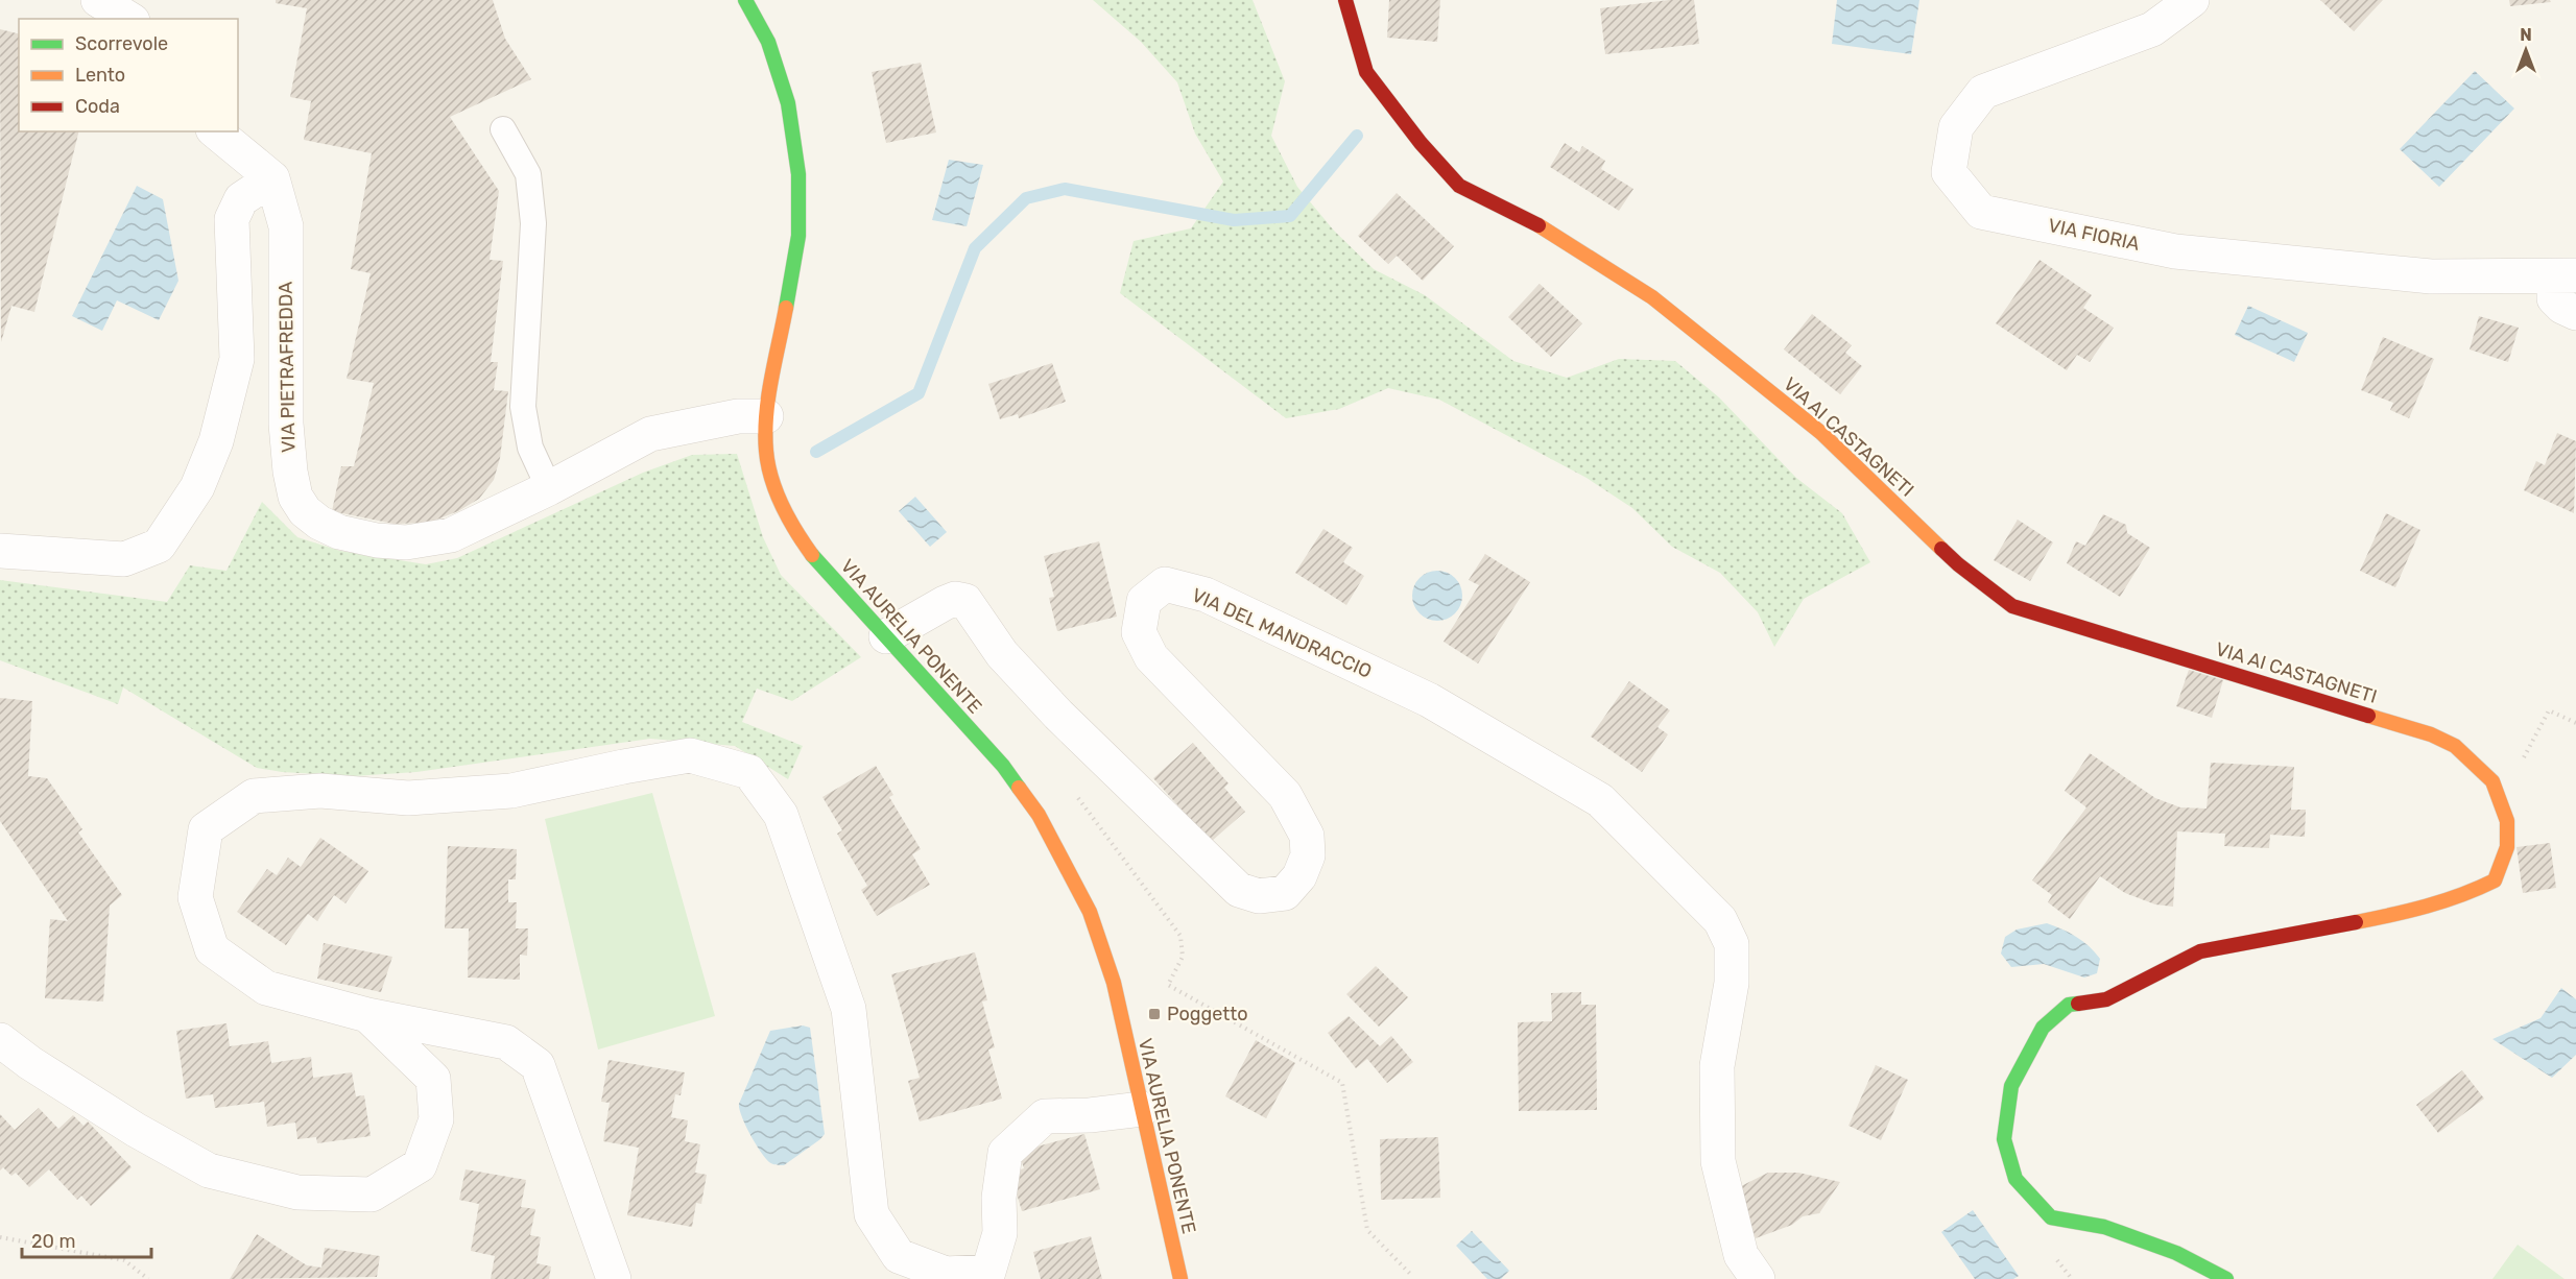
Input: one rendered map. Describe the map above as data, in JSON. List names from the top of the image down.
{
  "streets": {
    "street": [
      "VIA FIORIA",
      "VIA PIETRAFREDDA",
      "VIA AI CASTAGNETI",
      "VIA DEL MANDRACCIO",
      "VIA AURELIA PONENTE"
    ]
  },
  "crossings": [
    ["VIA PIETRAFREDDA", "VIA AURELIA PONENTE"],
    ["VIA DEL MANDRACCIO", "VIA AURELIA PONENTE"]
  ],
  "places": {
    "transit": ["Poggetto"]
  },
  "legend": ["Scorrevole", "Lento", "Coda"],
  "scale_bar": "20 m",
  "north": "top"
}
